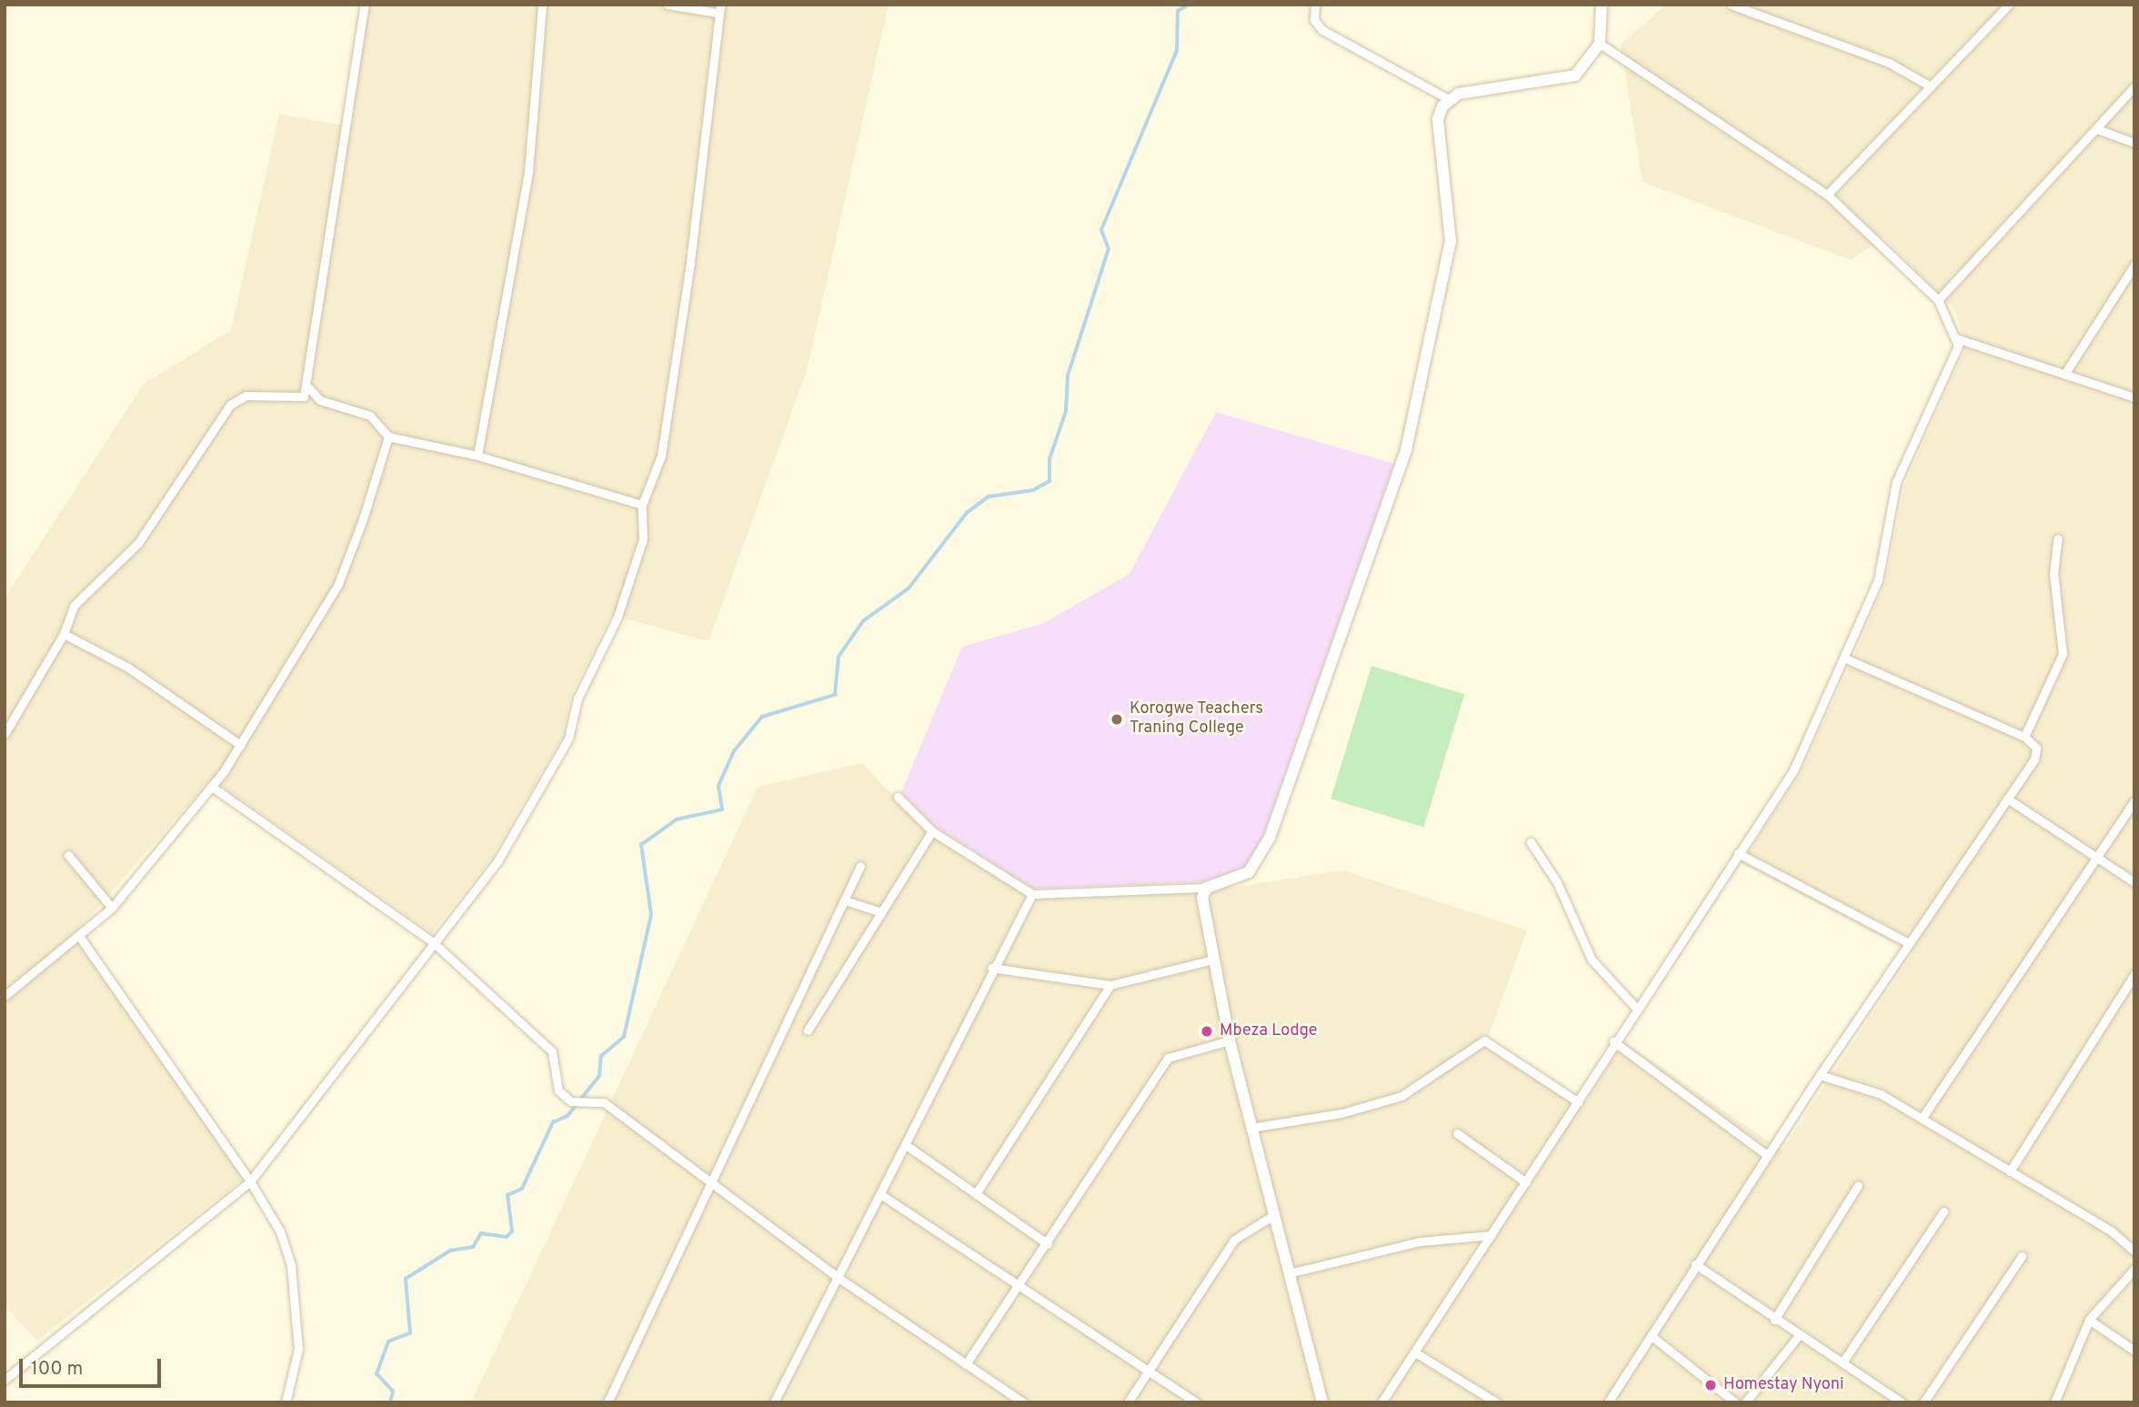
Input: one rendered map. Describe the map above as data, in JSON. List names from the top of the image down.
{
  "places": ["Korogwe Teachers Traning College", "Mbeza Lodge", "Homestay Nyoni"],
  "scale_bar": "100 m"
}
